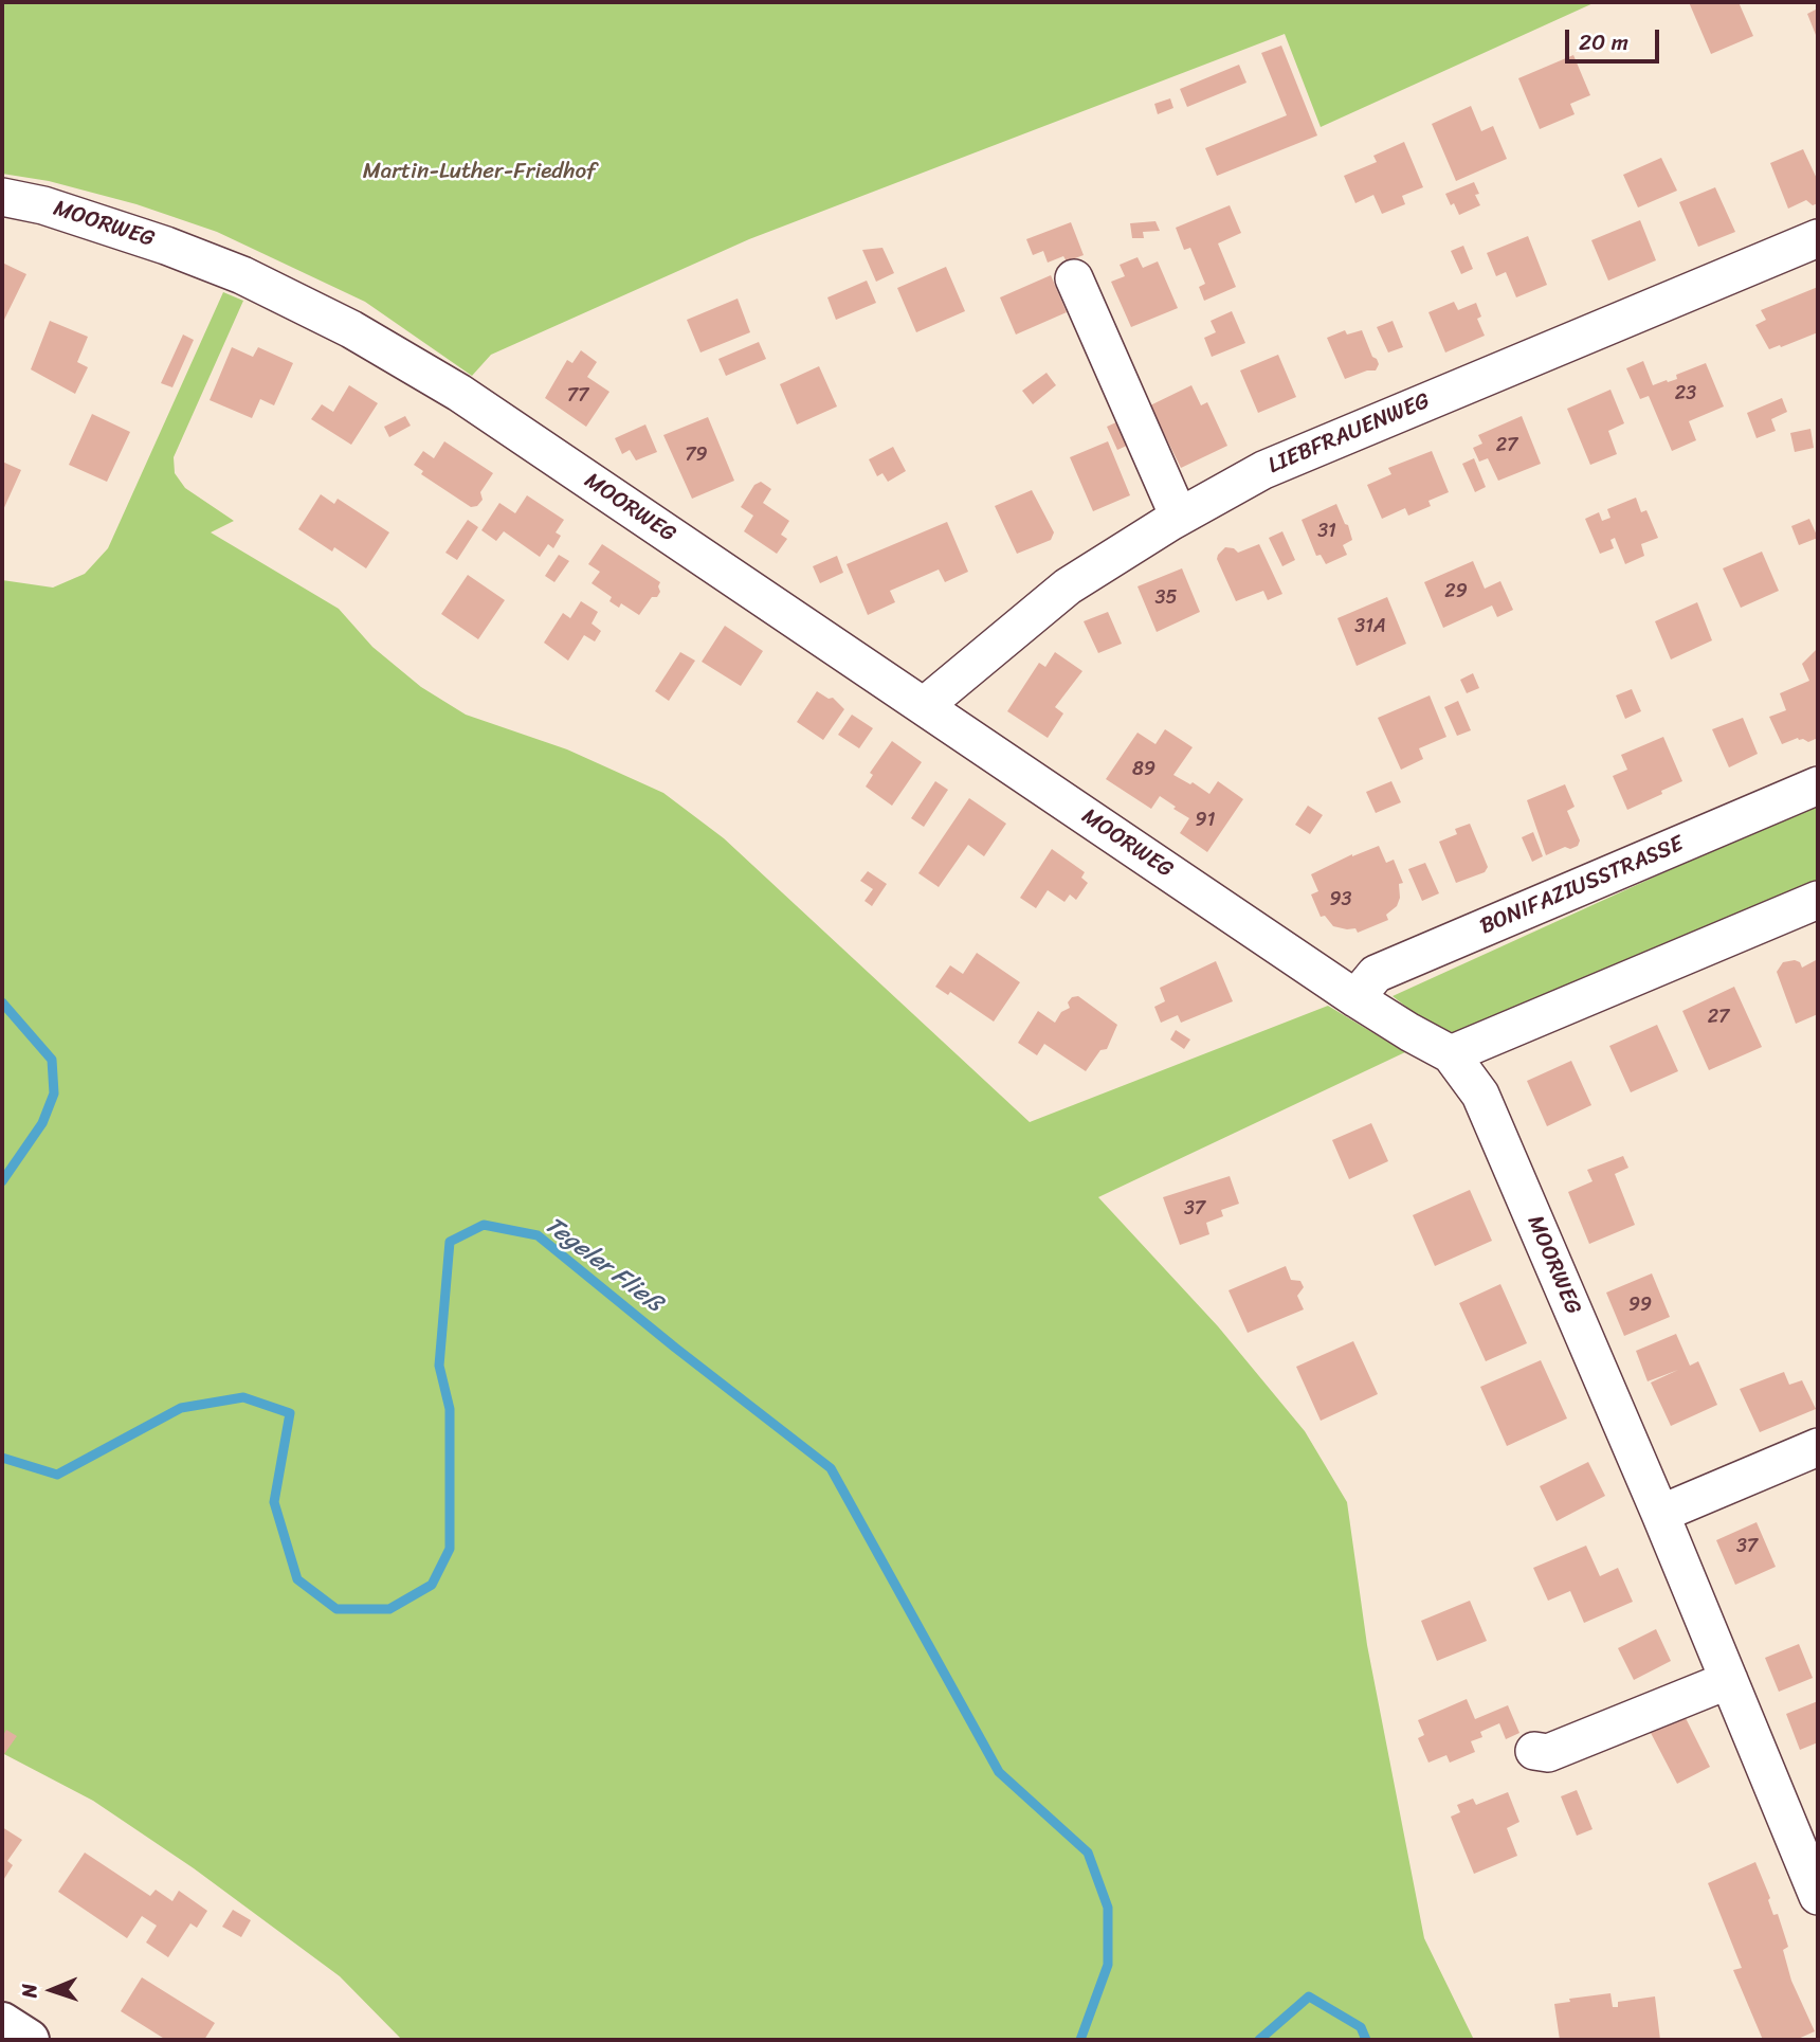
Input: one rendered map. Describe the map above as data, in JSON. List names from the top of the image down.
{
  "streets": {
    "street": ["MOORWEG", "LIEBFRAUENWEG", "BONIFAZIUSSTRASSE"]
  },
  "crossings": [
    ["MOORWEG", "LIEBFRAUENWEG"],
    ["MOORWEG", "BONIFAZIUSSTRASSE"]
  ],
  "water": ["Tegeler Fließ"],
  "parks": ["Martin-Luther-Friedhof"],
  "house_numbers": [
    "23",
    "77",
    "27",
    "79",
    "31",
    "29",
    "35",
    "31A",
    "89",
    "91",
    "93",
    "27",
    "37",
    "99",
    "37"
  ],
  "scale_bar": "20 m",
  "north": "left"
}
